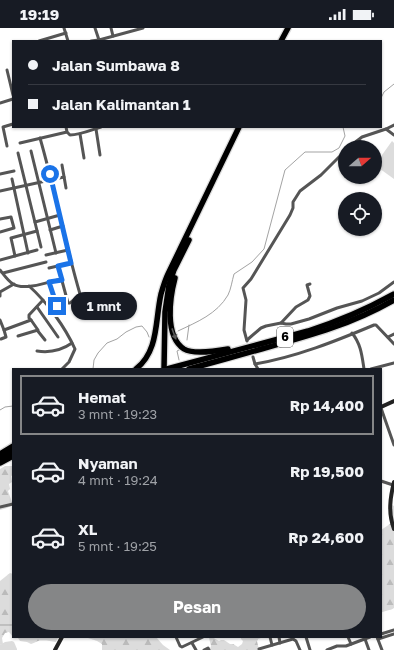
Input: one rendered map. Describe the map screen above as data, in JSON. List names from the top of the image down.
{
  "streets": {
    "highway": ["6"]
  },
  "north": "right",
  "page": {
    "status": "19:19",
    "banner": ["Jalan Sumbawa 8", "Jalan Kalimantan 1"],
    "bubble": "1 mnt",
    "list": [
      {
        "name": "Hemat",
        "note": "3 mnt · 19:23",
        "value": "Rp 14,400"
      },
      {
        "name": "Nyaman",
        "note": "4 mnt · 19:24",
        "value": "Rp 19,500"
      },
      {
        "name": "XL",
        "note": "5 mnt · 19:25",
        "value": "Rp 24,600"
      }
    ],
    "buttons": "Pesan"
  }
}
